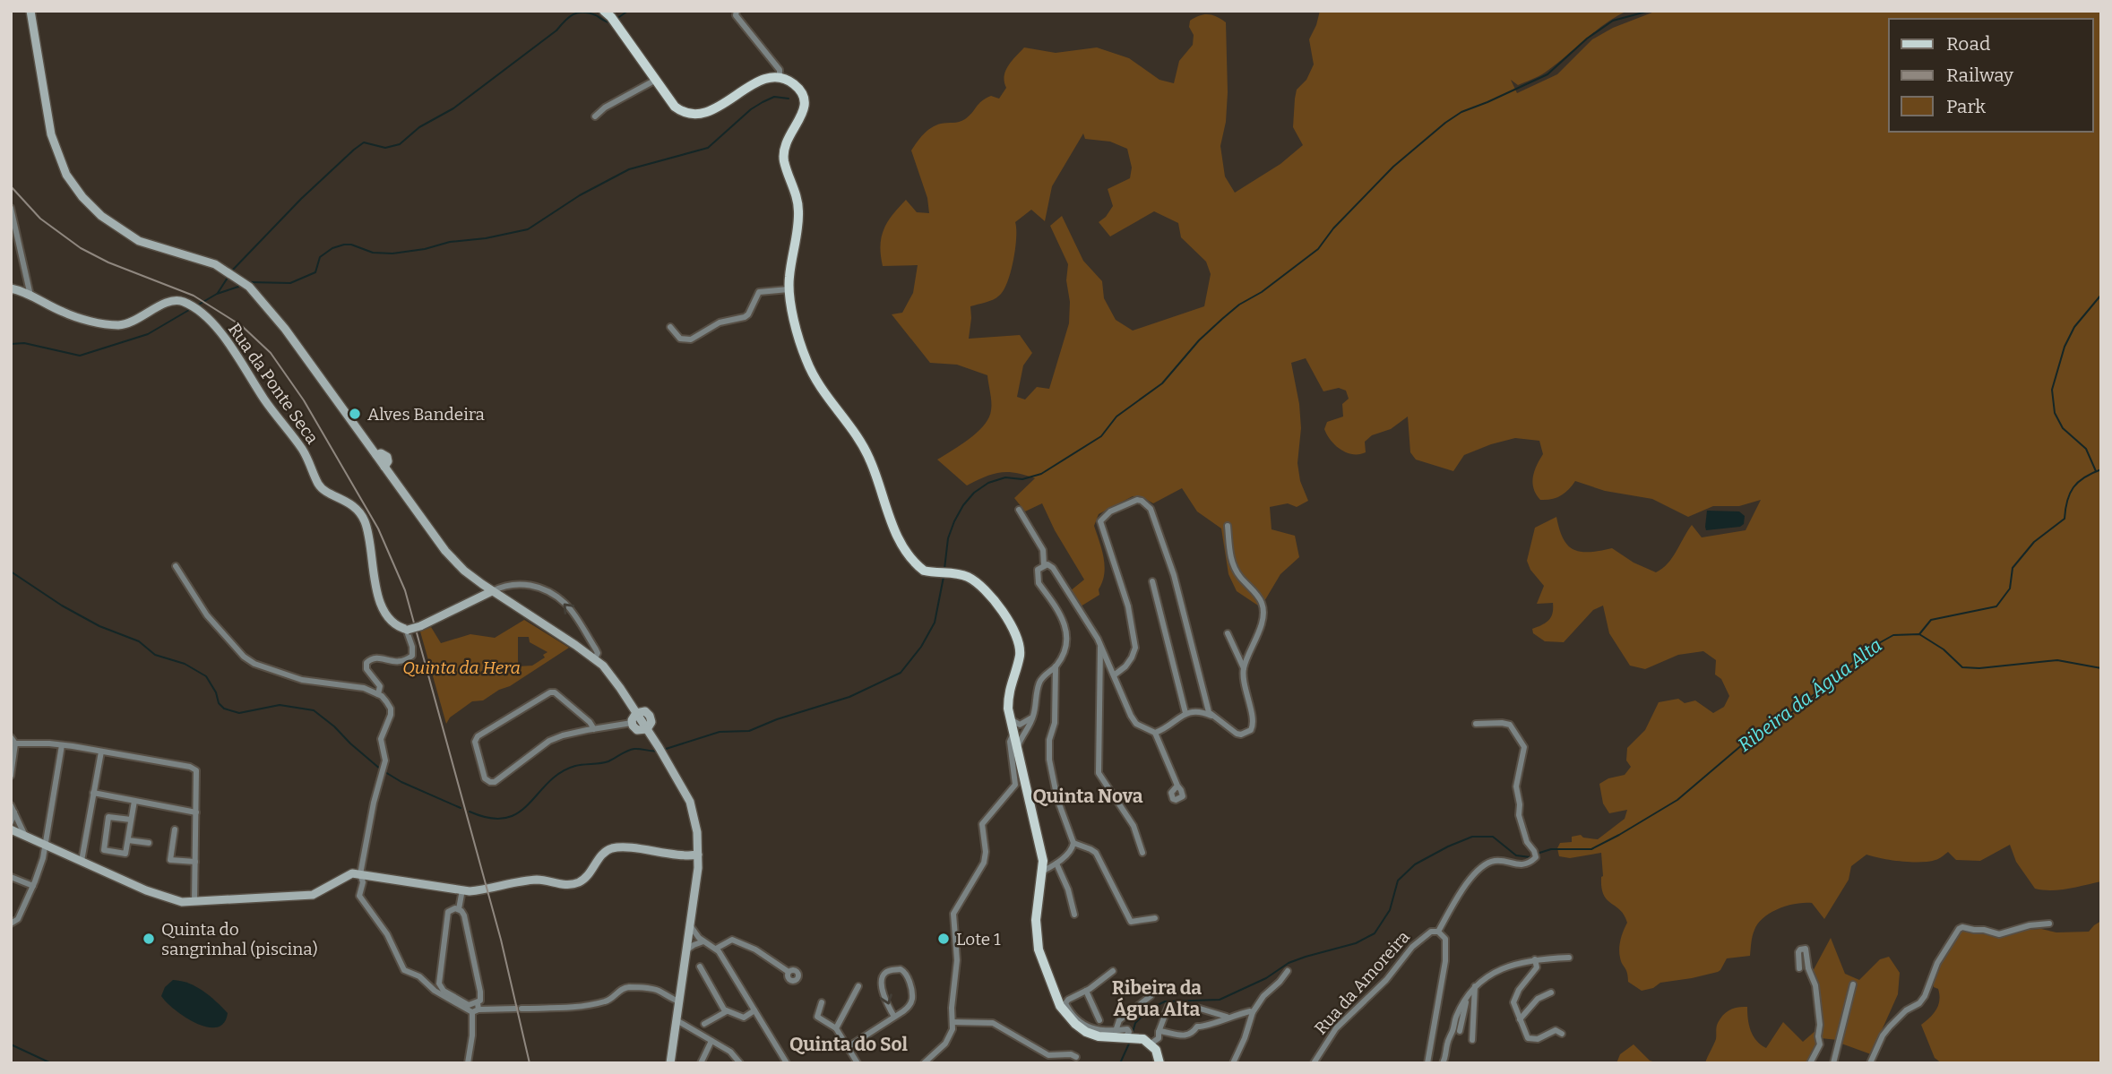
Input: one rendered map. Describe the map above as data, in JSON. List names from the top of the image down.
{
  "streets": {
    "street": ["Rua da Ponte Seca", "Rua da Amoreira"]
  },
  "districts": ["Quinta Nova", "Ribeira da Água Alta", "Quinta do Sol"],
  "water": ["Ribeira da Água Alta"],
  "parks": ["Quinta da Hera"],
  "places": ["Alves Bandeira", "Quinta do sangrinhal (piscina)", "Lote 1"],
  "legend": ["Road", "Railway", "Park"]
}
